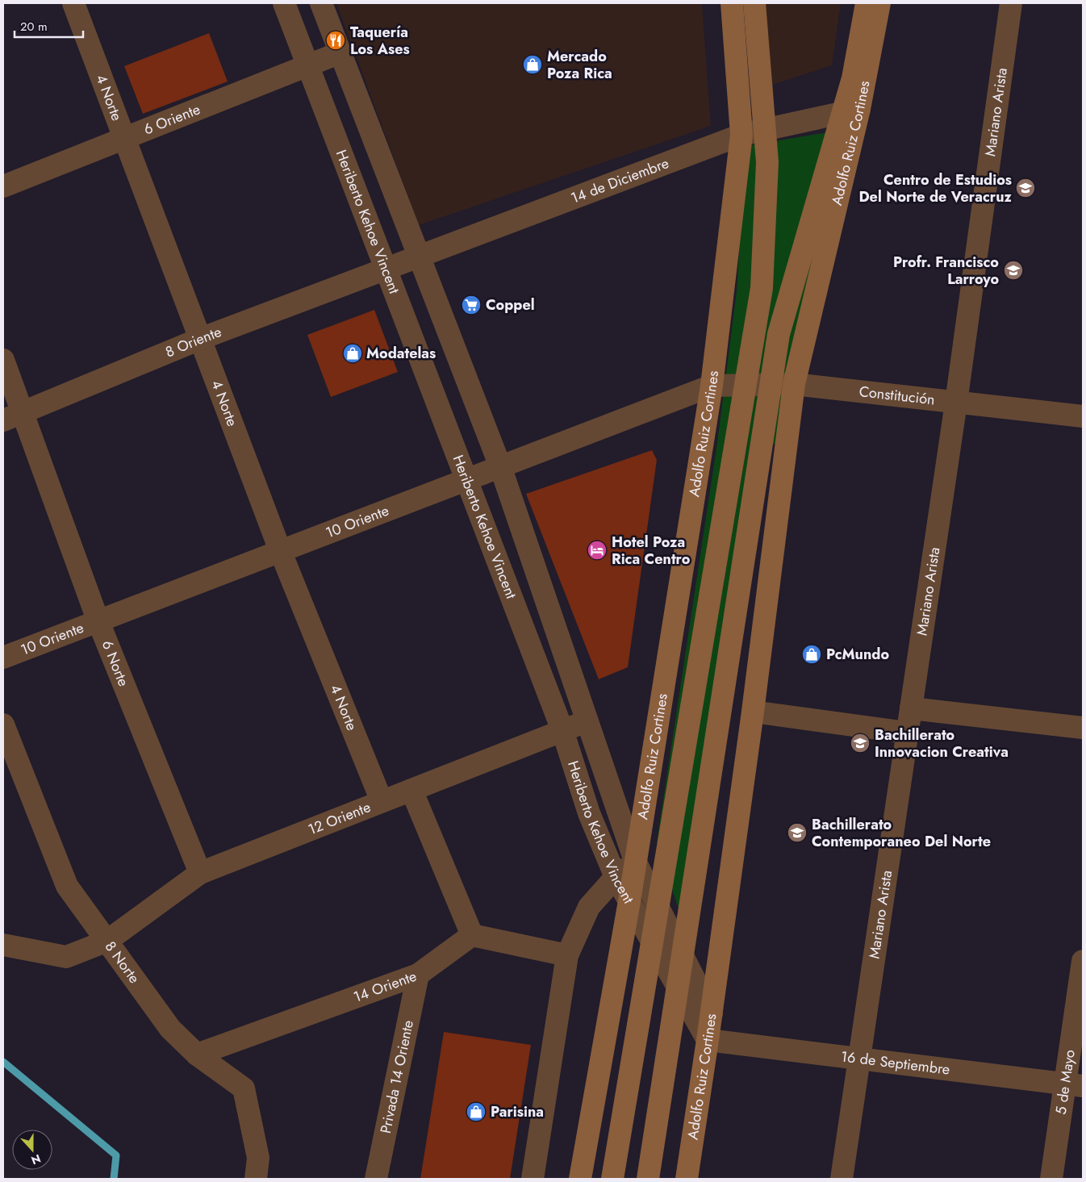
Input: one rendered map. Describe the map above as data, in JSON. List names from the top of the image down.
{
  "streets": {
    "main road": ["Adolfo Ruiz Cortines"],
    "street": [
      "4 Norte",
      "Mariano Arista",
      "6 Oriente",
      "14 de Diciembre",
      "Heriberto Kehoe Vincent",
      "8 Oriente",
      "Constitución",
      "10 Oriente",
      "6 Norte",
      "12 Oriente",
      "8 Norte",
      "14 Oriente",
      "16 de Septiembre",
      "Privada 14 Oriente",
      "5 de Mayo"
    ]
  },
  "crossings": [
    ["4 Norte", "6 Oriente"],
    ["4 Norte", "8 Oriente"],
    ["4 Norte", "10 Oriente"],
    ["4 Norte", "12 Oriente"],
    ["Mariano Arista", "Constitución"],
    ["Mariano Arista", "16 de Septiembre"],
    ["6 Oriente", "Heriberto Kehoe Vincent"],
    ["Adolfo Ruiz Cortines", "14 de Diciembre"],
    ["Adolfo Ruiz Cortines", "Heriberto Kehoe Vincent"],
    ["Adolfo Ruiz Cortines", "Constitución"],
    ["Adolfo Ruiz Cortines", "10 Oriente"],
    ["Adolfo Ruiz Cortines", "16 de Septiembre"],
    ["14 de Diciembre", "Heriberto Kehoe Vincent"],
    ["14 de Diciembre", "8 Oriente"],
    ["Heriberto Kehoe Vincent", "8 Oriente"],
    ["Heriberto Kehoe Vincent", "10 Oriente"],
    ["Heriberto Kehoe Vincent", "12 Oriente"],
    ["Heriberto Kehoe Vincent", "16 de Septiembre"],
    ["8 Oriente", "6 Norte"],
    ["Constitución", "10 Oriente"],
    ["10 Oriente", "6 Norte"],
    ["6 Norte", "12 Oriente"],
    ["12 Oriente", "8 Norte"],
    ["8 Norte", "14 Oriente"],
    ["14 Oriente", "Privada 14 Oriente"],
    ["16 de Septiembre", "5 de Mayo"]
  ],
  "places": {
    "restaurant": ["Taquería Los Ases"],
    "shop": [
      "Mercado Poza Rica",
      "Modatelas",
      "PcMundo",
      "Parisina"
    ],
    "school or university": [
      "Centro de Estudios Del Norte de Veracruz",
      "Profr. Francisco Larroyo",
      "Bachillerato Innovacion Creativa",
      "Bachillerato Contemporaneo Del Norte"
    ],
    "supermarket": ["Coppel"],
    "hotel": ["Hotel Poza Rica Centro"]
  },
  "scale_bar": "20 m",
  "north": "bottom"
}
